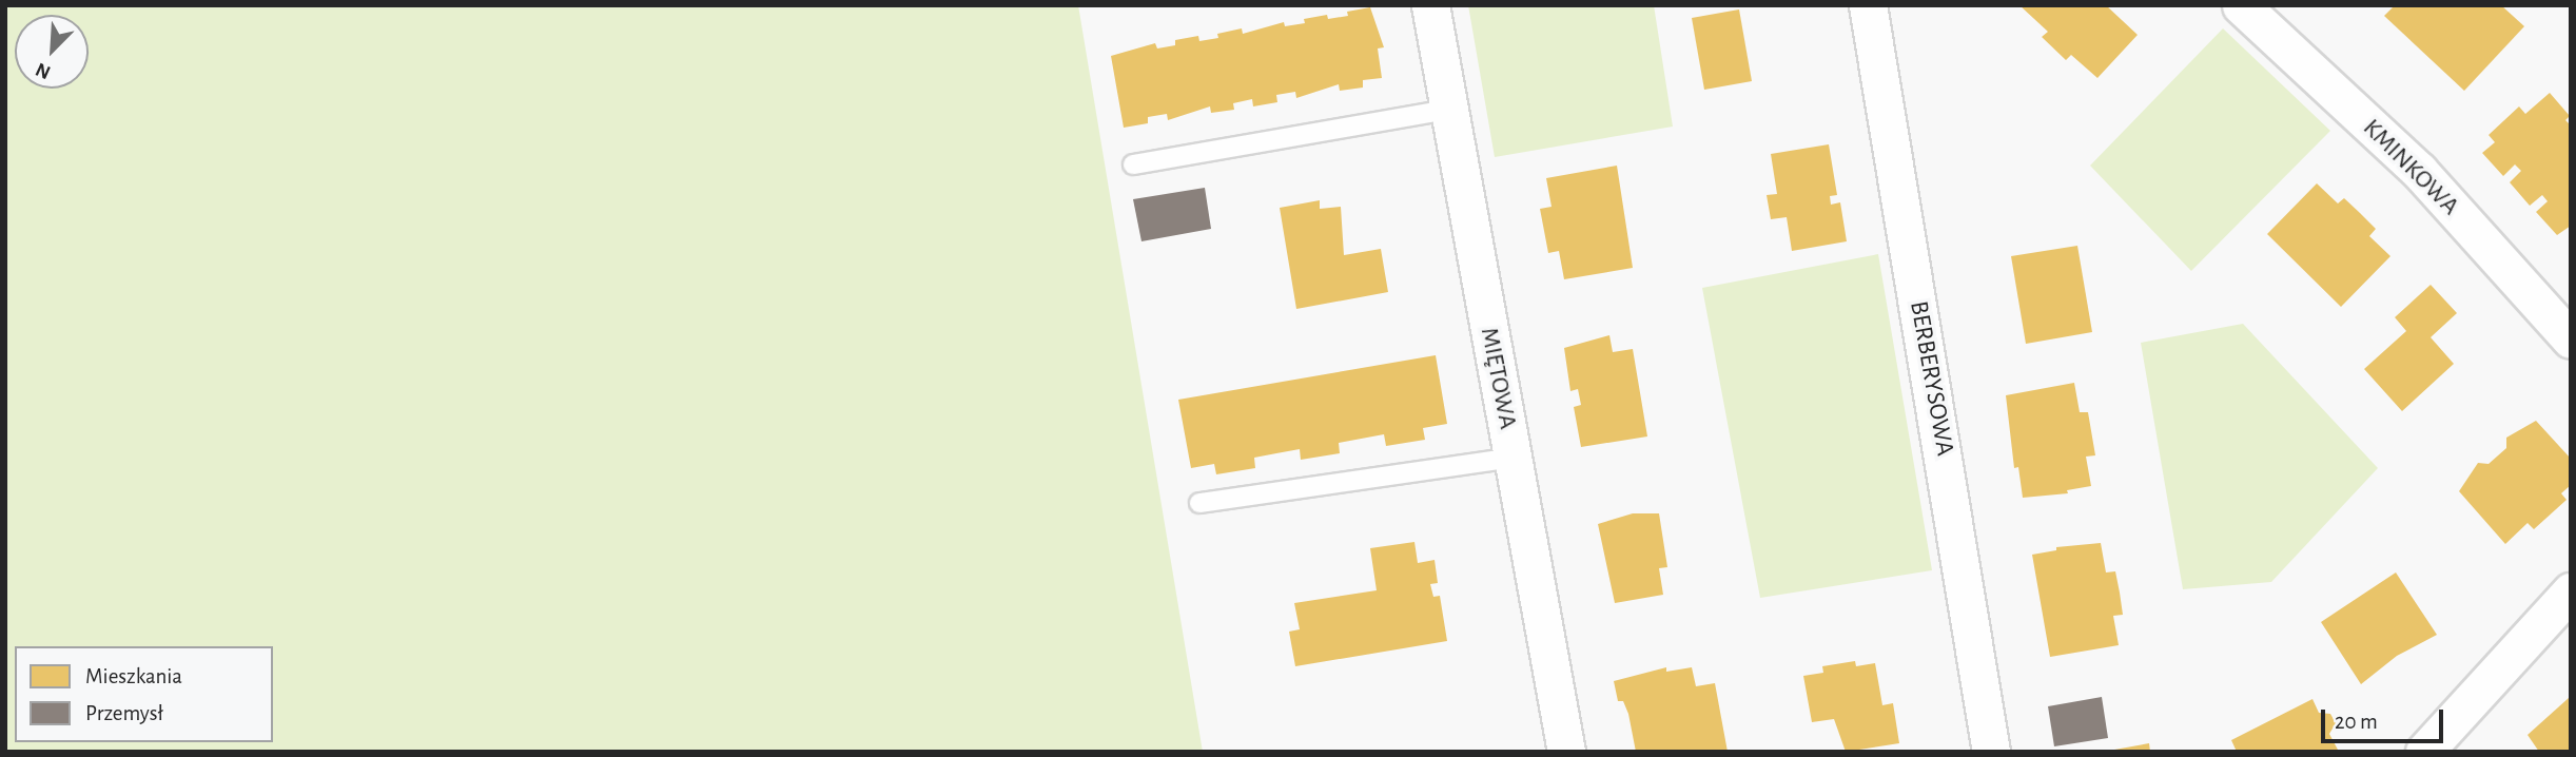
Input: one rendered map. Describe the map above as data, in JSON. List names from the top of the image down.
{
  "streets": {
    "street": ["KMINKOWA", "MIĘTOWA", "BERBERYSOWA"]
  },
  "legend": ["Mieszkania", "Przemysł"],
  "scale_bar": "20 m",
  "north": "bottom left"
}
